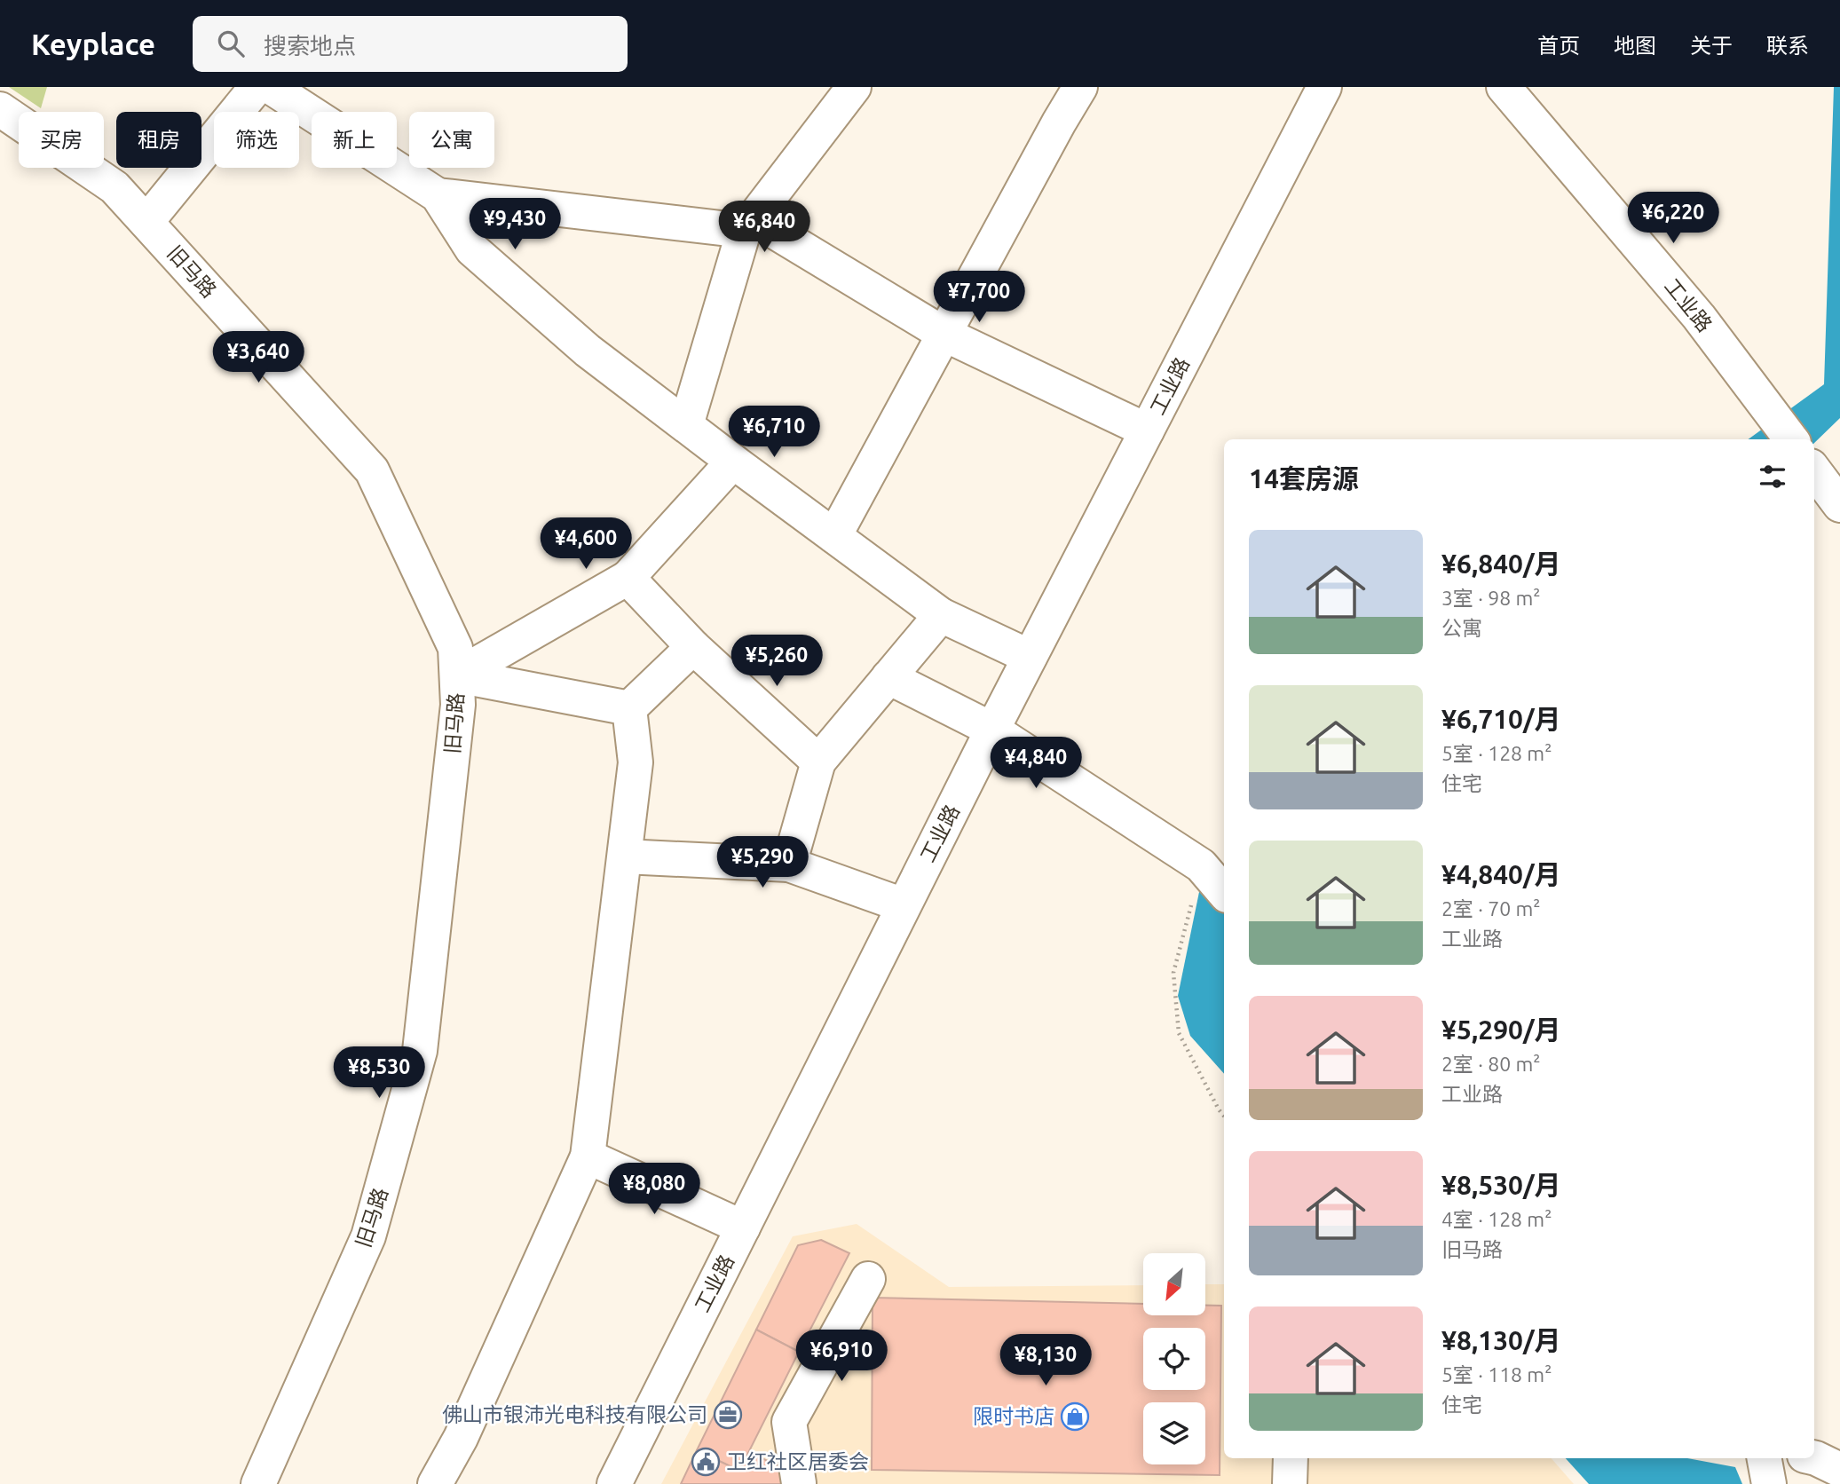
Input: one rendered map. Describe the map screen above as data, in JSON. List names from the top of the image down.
{
  "streets": {
    "street": ["旧马路", "工业路"]
  },
  "places": {
    "office": ["佛山市银沛光电科技有限公司"],
    "shop": ["限时书店"],
    "public building": ["卫红社区居委会"]
  },
  "north": "bottom left",
  "page": {
    "header": "Keyplace",
    "search": "搜索地点",
    "nav": [
      "首页",
      "地图",
      "关于",
      "联系"
    ],
    "chip": [
      "买房",
      "租房",
      "筛选",
      "新上",
      "公寓"
    ],
    "price": [
      "¥6,220",
      "¥9,430",
      "¥6,840",
      "¥7,700",
      "¥3,640",
      "¥6,710",
      "¥4,600",
      "¥5,260",
      "¥4,840",
      "¥5,290",
      "¥8,530",
      "¥8,080",
      "¥6,910",
      "¥8,130"
    ],
    "heading": "14套房源",
    "list": [
      {
        "name": "¥6,840/月",
        "note": "3室 · 98 m² · 公寓"
      },
      {
        "name": "¥6,710/月",
        "note": "5室 · 128 m² · 住宅"
      },
      {
        "name": "¥4,840/月",
        "note": "2室 · 70 m² · 工业路"
      },
      {
        "name": "¥5,290/月",
        "note": "2室 · 80 m² · 工业路"
      },
      {
        "name": "¥8,530/月",
        "note": "4室 · 128 m² · 旧马路"
      },
      {
        "name": "¥8,130/月",
        "note": "5室 · 118 m² · 住宅"
      }
    ]
  }
}
